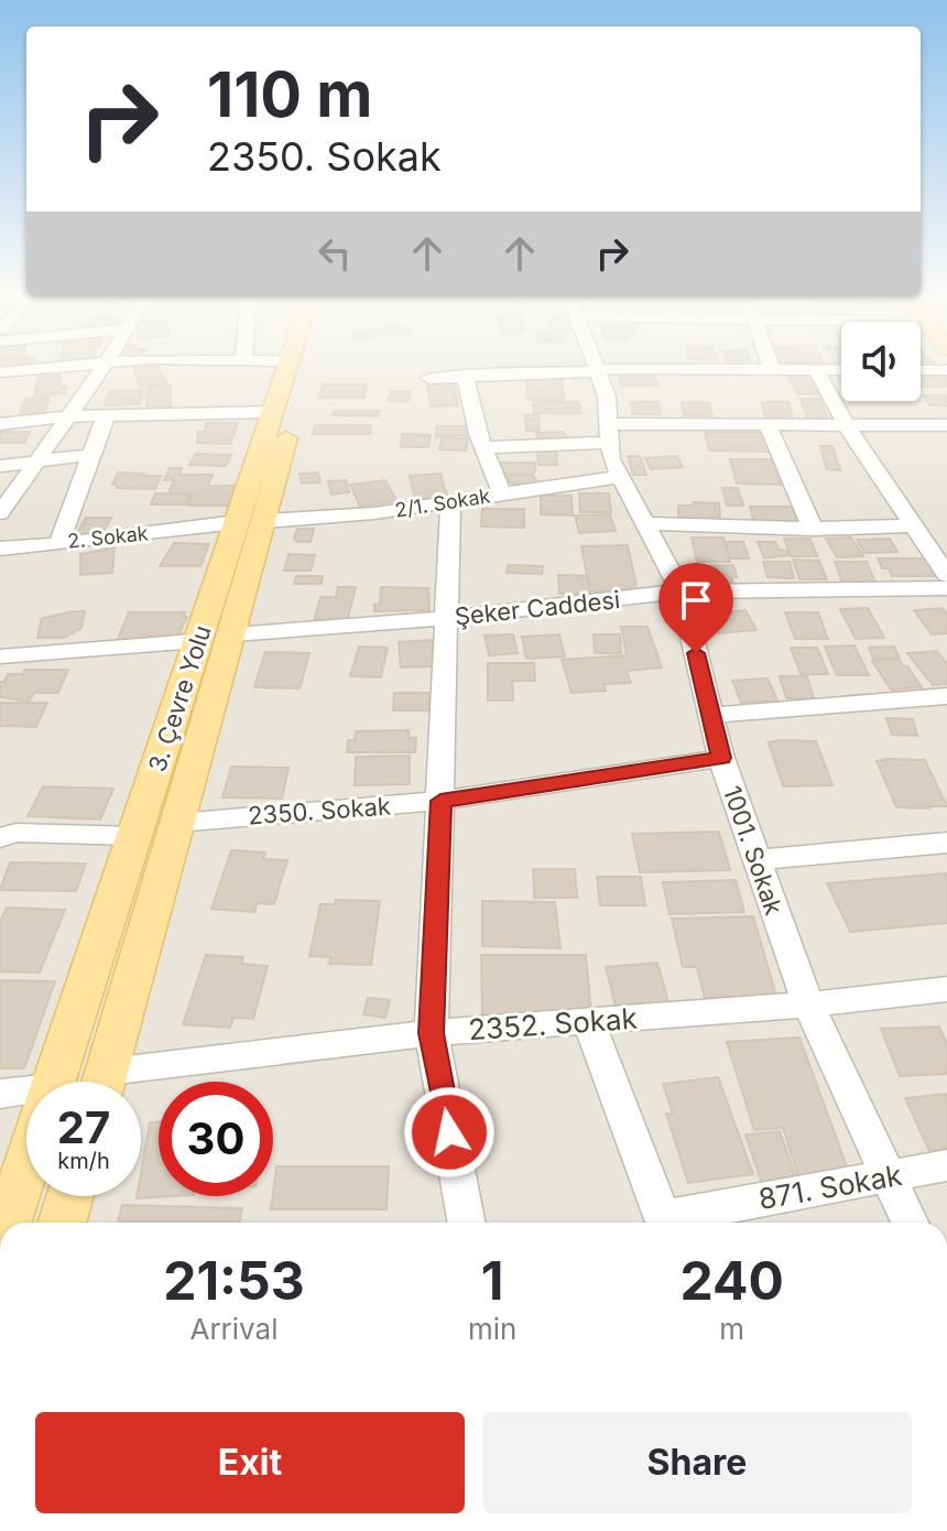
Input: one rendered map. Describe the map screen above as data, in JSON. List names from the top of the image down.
{
  "streets": {
    "main road": ["3. Çevre Yolu"],
    "street": [
      "2/1. Sokak",
      "2. Sokak",
      "Şeker Caddesi",
      "2350. Sokak",
      "1001. Sokak",
      "2352. Sokak",
      "871. Sokak"
    ]
  },
  "crossings": [
    ["2/1. Sokak", "2. Sokak"],
    ["2/1. Sokak", "3. Çevre Yolu"],
    ["2/1. Sokak", "1001. Sokak"],
    ["2. Sokak", "3. Çevre Yolu"],
    ["Şeker Caddesi", "3. Çevre Yolu"],
    ["Şeker Caddesi", "1001. Sokak"],
    ["3. Çevre Yolu", "2350. Sokak"],
    ["2350. Sokak", "1001. Sokak"],
    ["1001. Sokak", "2352. Sokak"],
    ["1001. Sokak", "871. Sokak"]
  ],
  "page": {
    "turn": ["110 m", "2350. Sokak"],
    "speed": "27 km/h",
    "limit": "30",
    "eta": [
      "21:53",
      "Arrival",
      "1",
      "min",
      "240",
      "m"
    ],
    "buttons": ["Exit", "Share"]
  }
}
